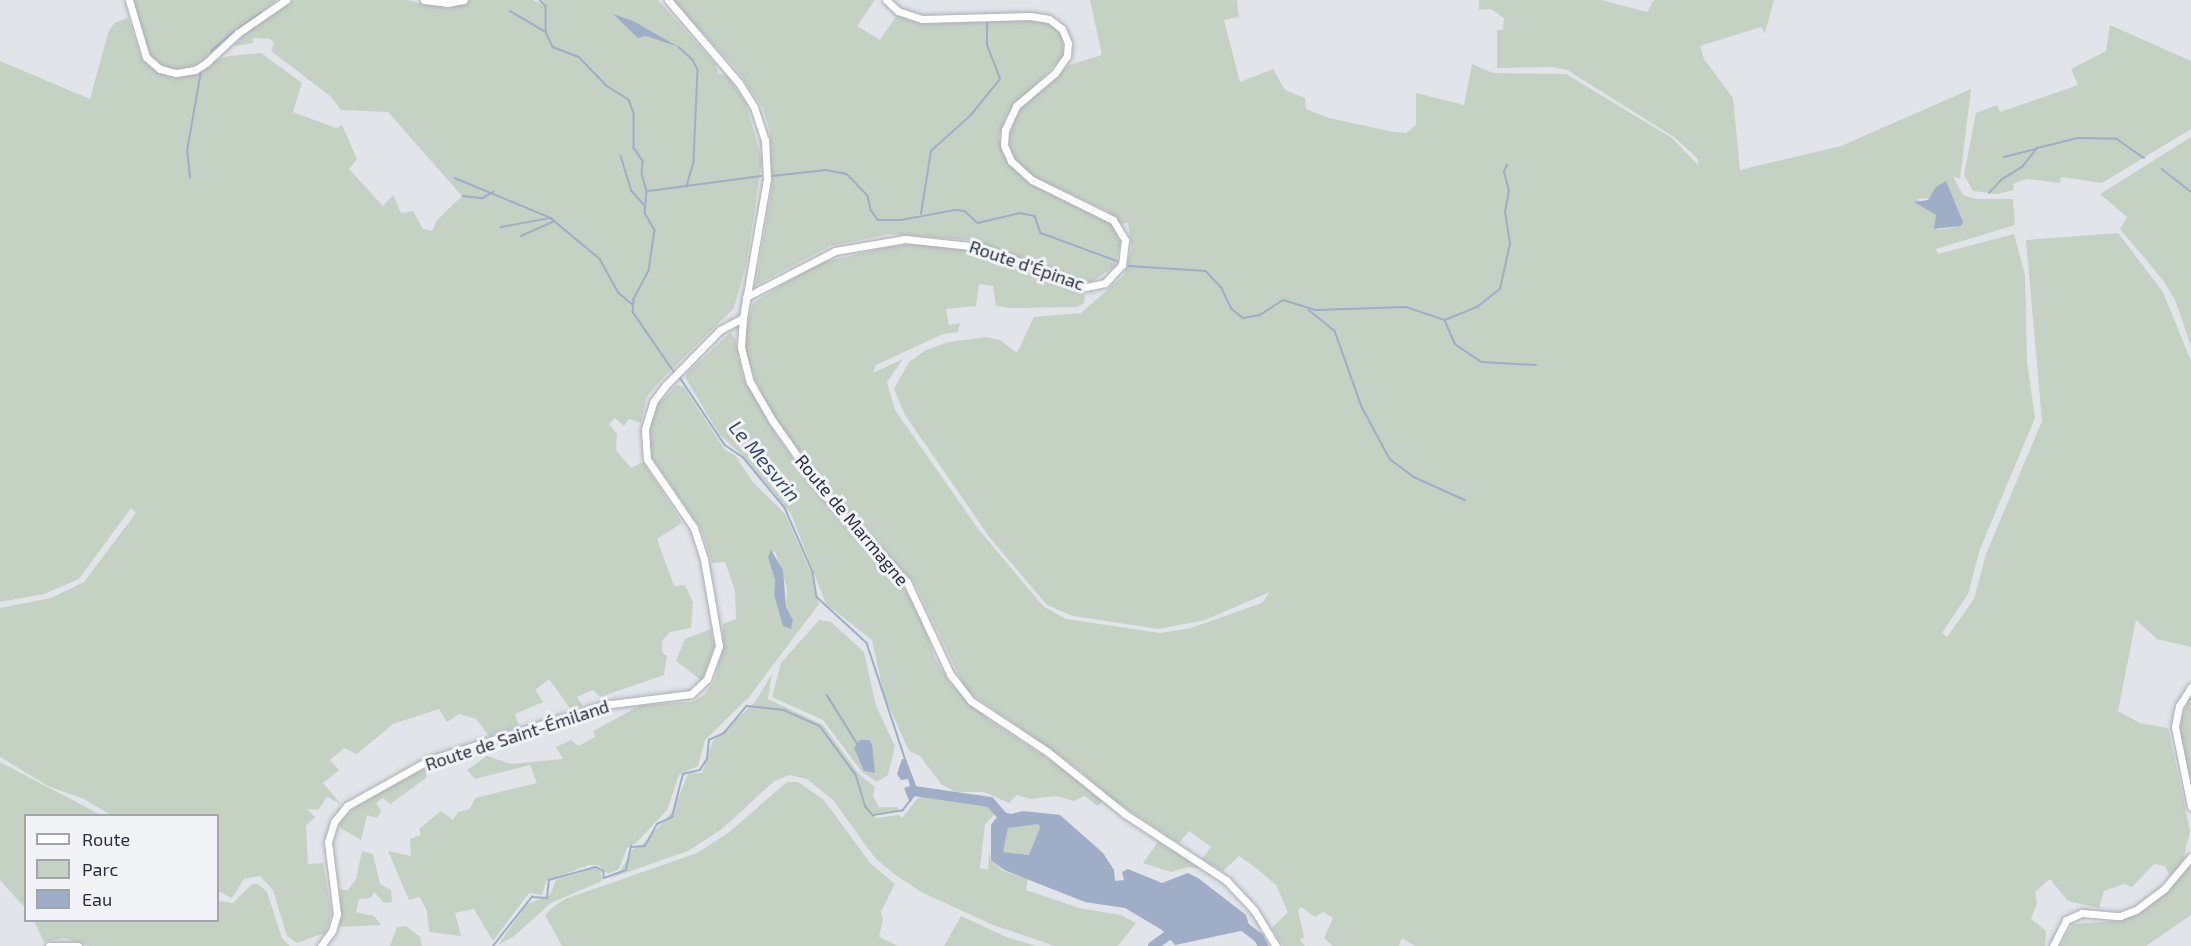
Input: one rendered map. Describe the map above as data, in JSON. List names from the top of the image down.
{
  "streets": {
    "main road": ["Route d'Épinac", "Route de Marmagne", "Route de Saint-Émiland"]
  },
  "crossings": [
    ["Route d'Épinac", "Route de Marmagne"],
    ["Route de Marmagne", "Route de Saint-Émiland"]
  ],
  "water": ["Le Mesvrin"],
  "legend": ["Route", "Parc", "Eau"]
}
